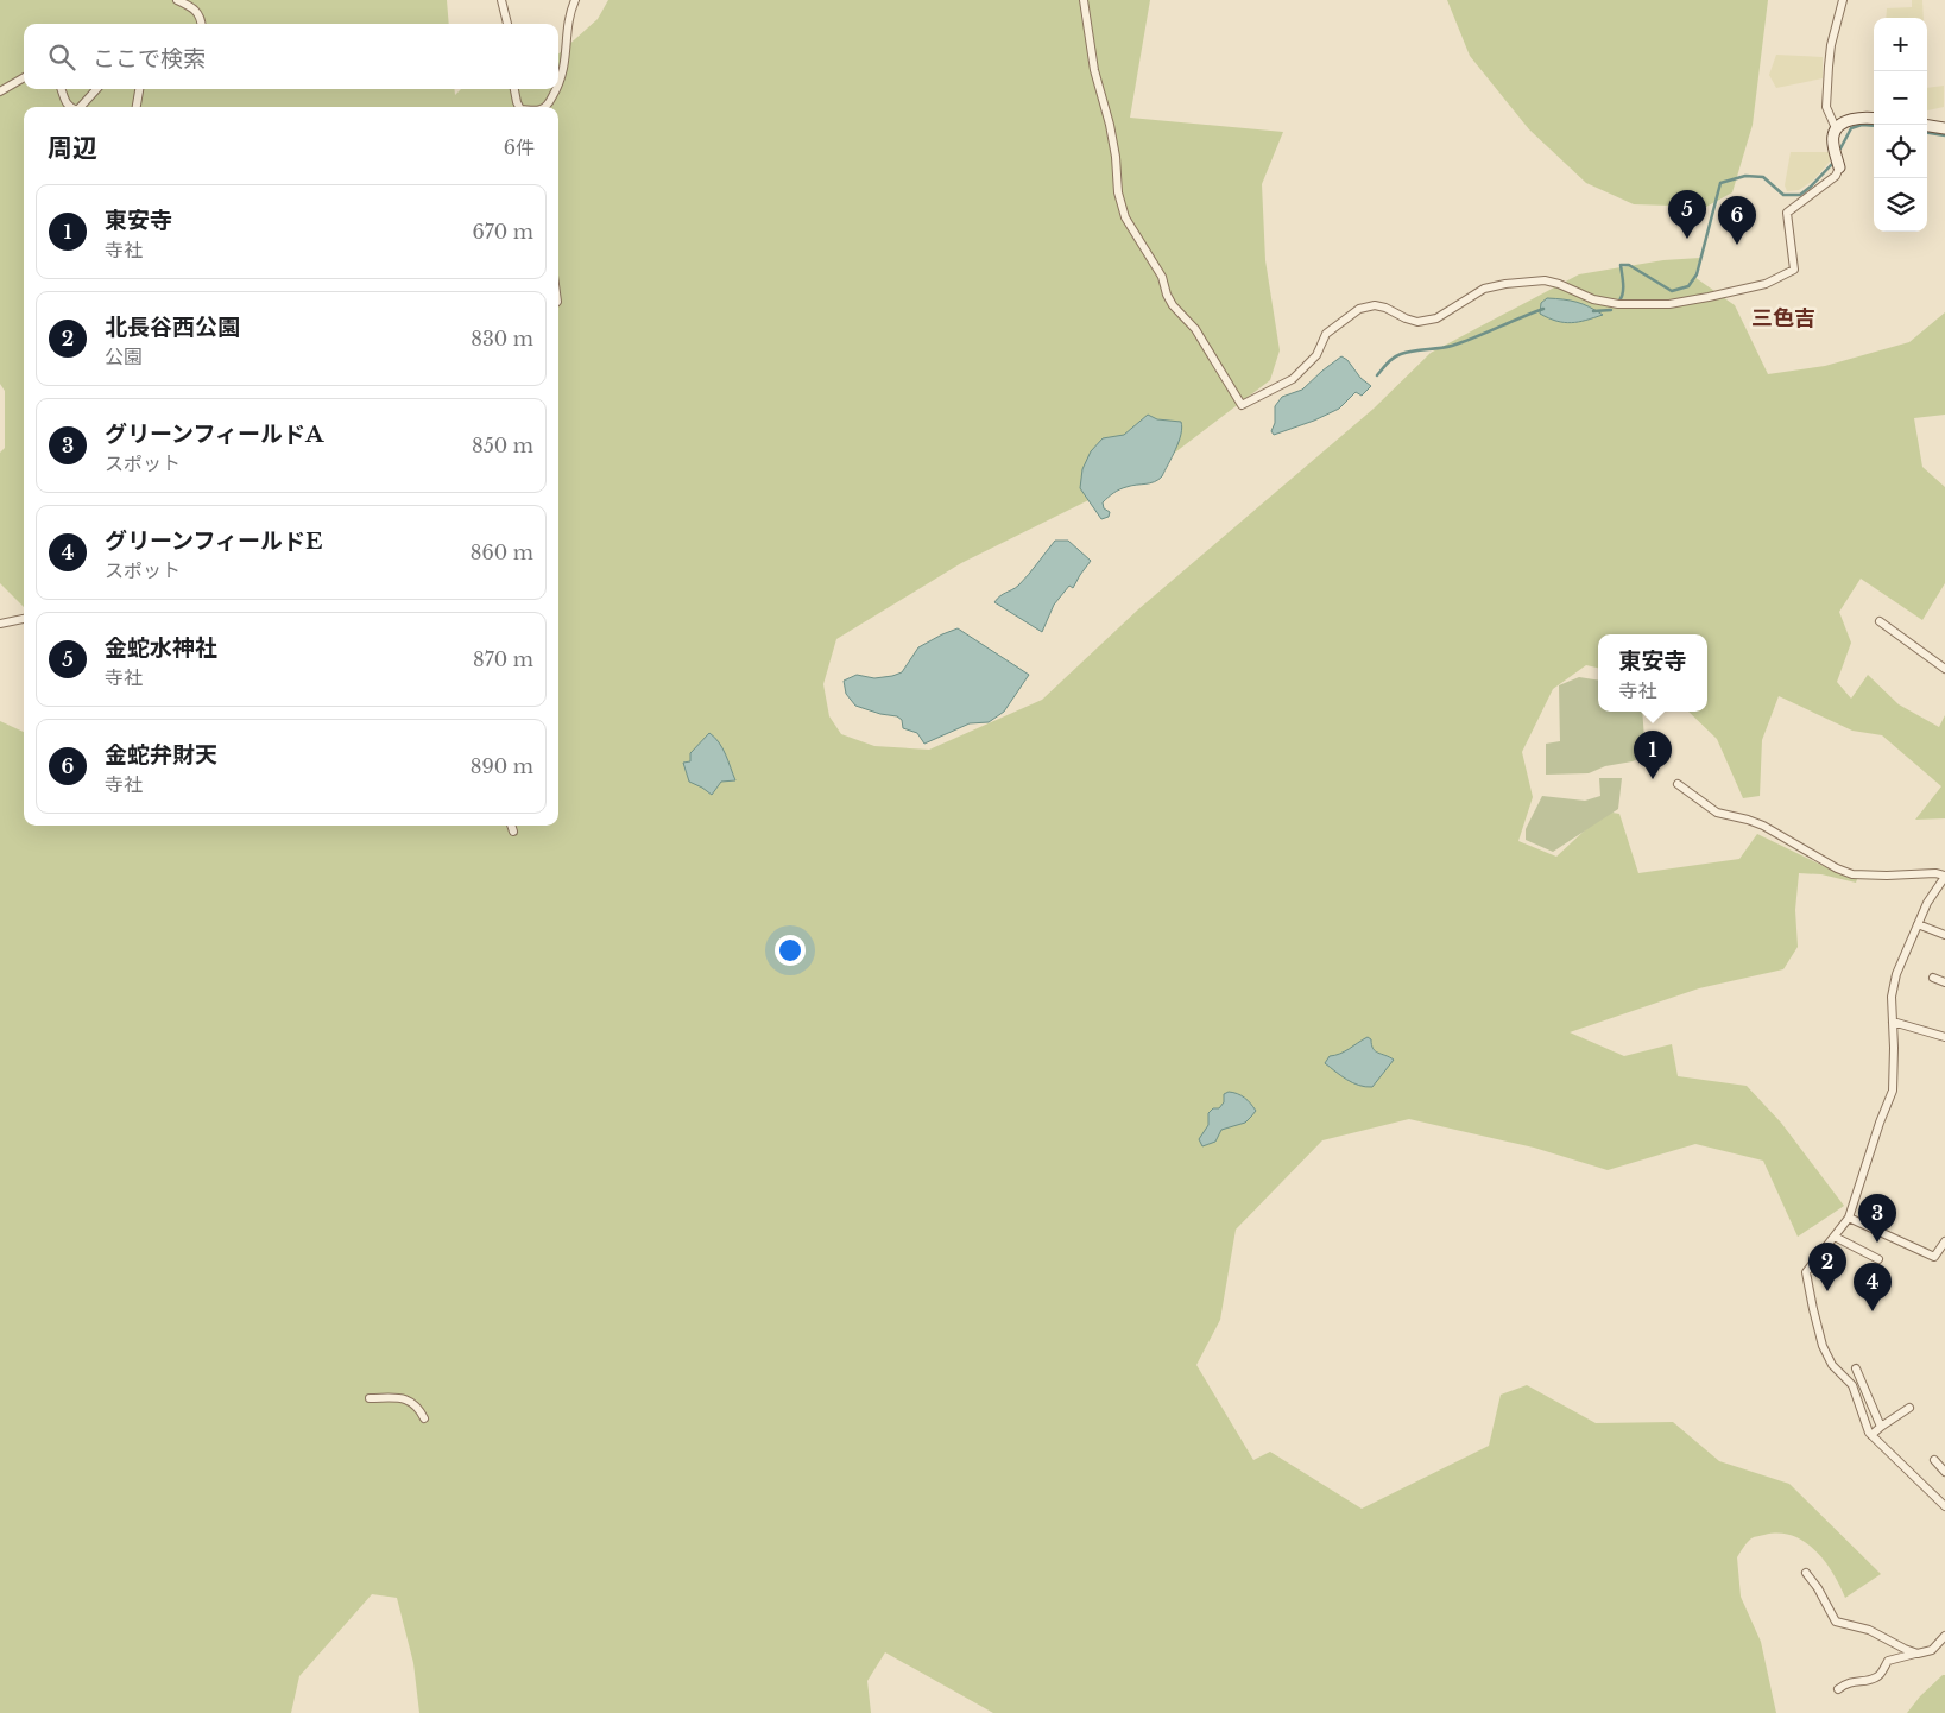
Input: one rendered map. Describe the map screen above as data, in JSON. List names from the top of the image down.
{
  "districts": ["三色吉"],
  "page": {
    "map_buttons": ["+", "−"],
    "search": "ここで検索",
    "heading": ["周辺", "6件"],
    "list": [
      {
        "mark": "1",
        "name": "東安寺",
        "note": "寺社",
        "value": "670 m"
      },
      {
        "mark": "2",
        "name": "北長谷西公園",
        "note": "公園",
        "value": "830 m"
      },
      {
        "mark": "3",
        "name": "グリーンフィールドA",
        "note": "スポット",
        "value": "850 m"
      },
      {
        "mark": "4",
        "name": "グリーンフィールドE",
        "note": "スポット",
        "value": "860 m"
      },
      {
        "mark": "5",
        "name": "金蛇水神社",
        "note": "寺社",
        "value": "870 m"
      },
      {
        "mark": "6",
        "name": "金蛇弁財天",
        "note": "寺社",
        "value": "890 m"
      }
    ],
    "pins": [
      "5",
      "6",
      "1",
      "3",
      "2",
      "4"
    ],
    "popup": ["東安寺", "寺社"]
  }
}
